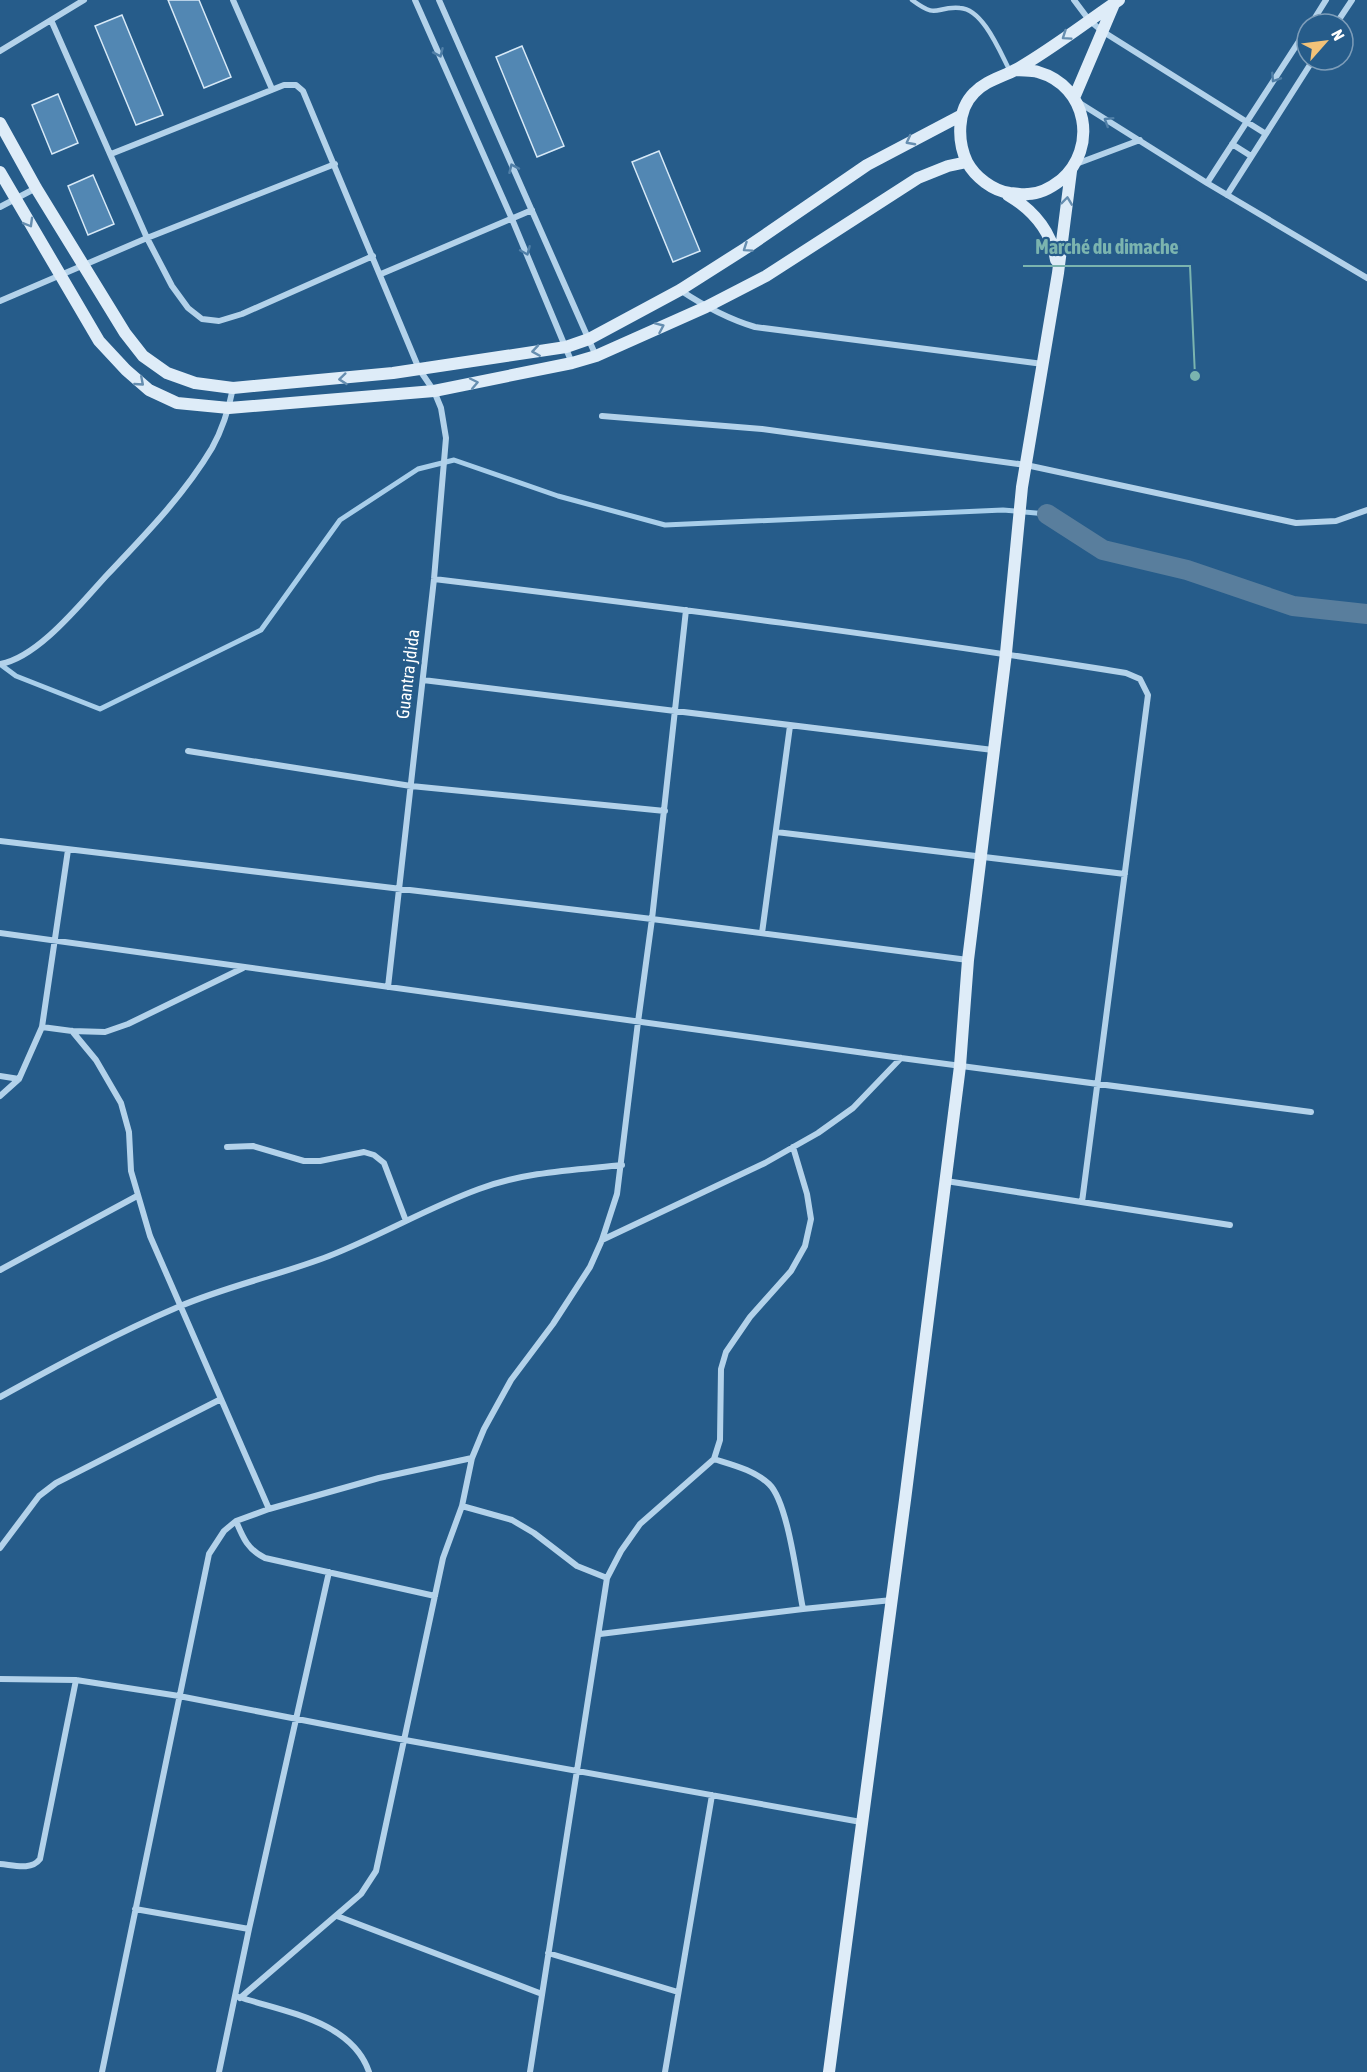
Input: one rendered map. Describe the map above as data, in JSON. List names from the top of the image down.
{
  "streets": {
    "street": ["Guantra jdida"]
  },
  "places": ["Marché du dimache"],
  "north": "top right"
}
